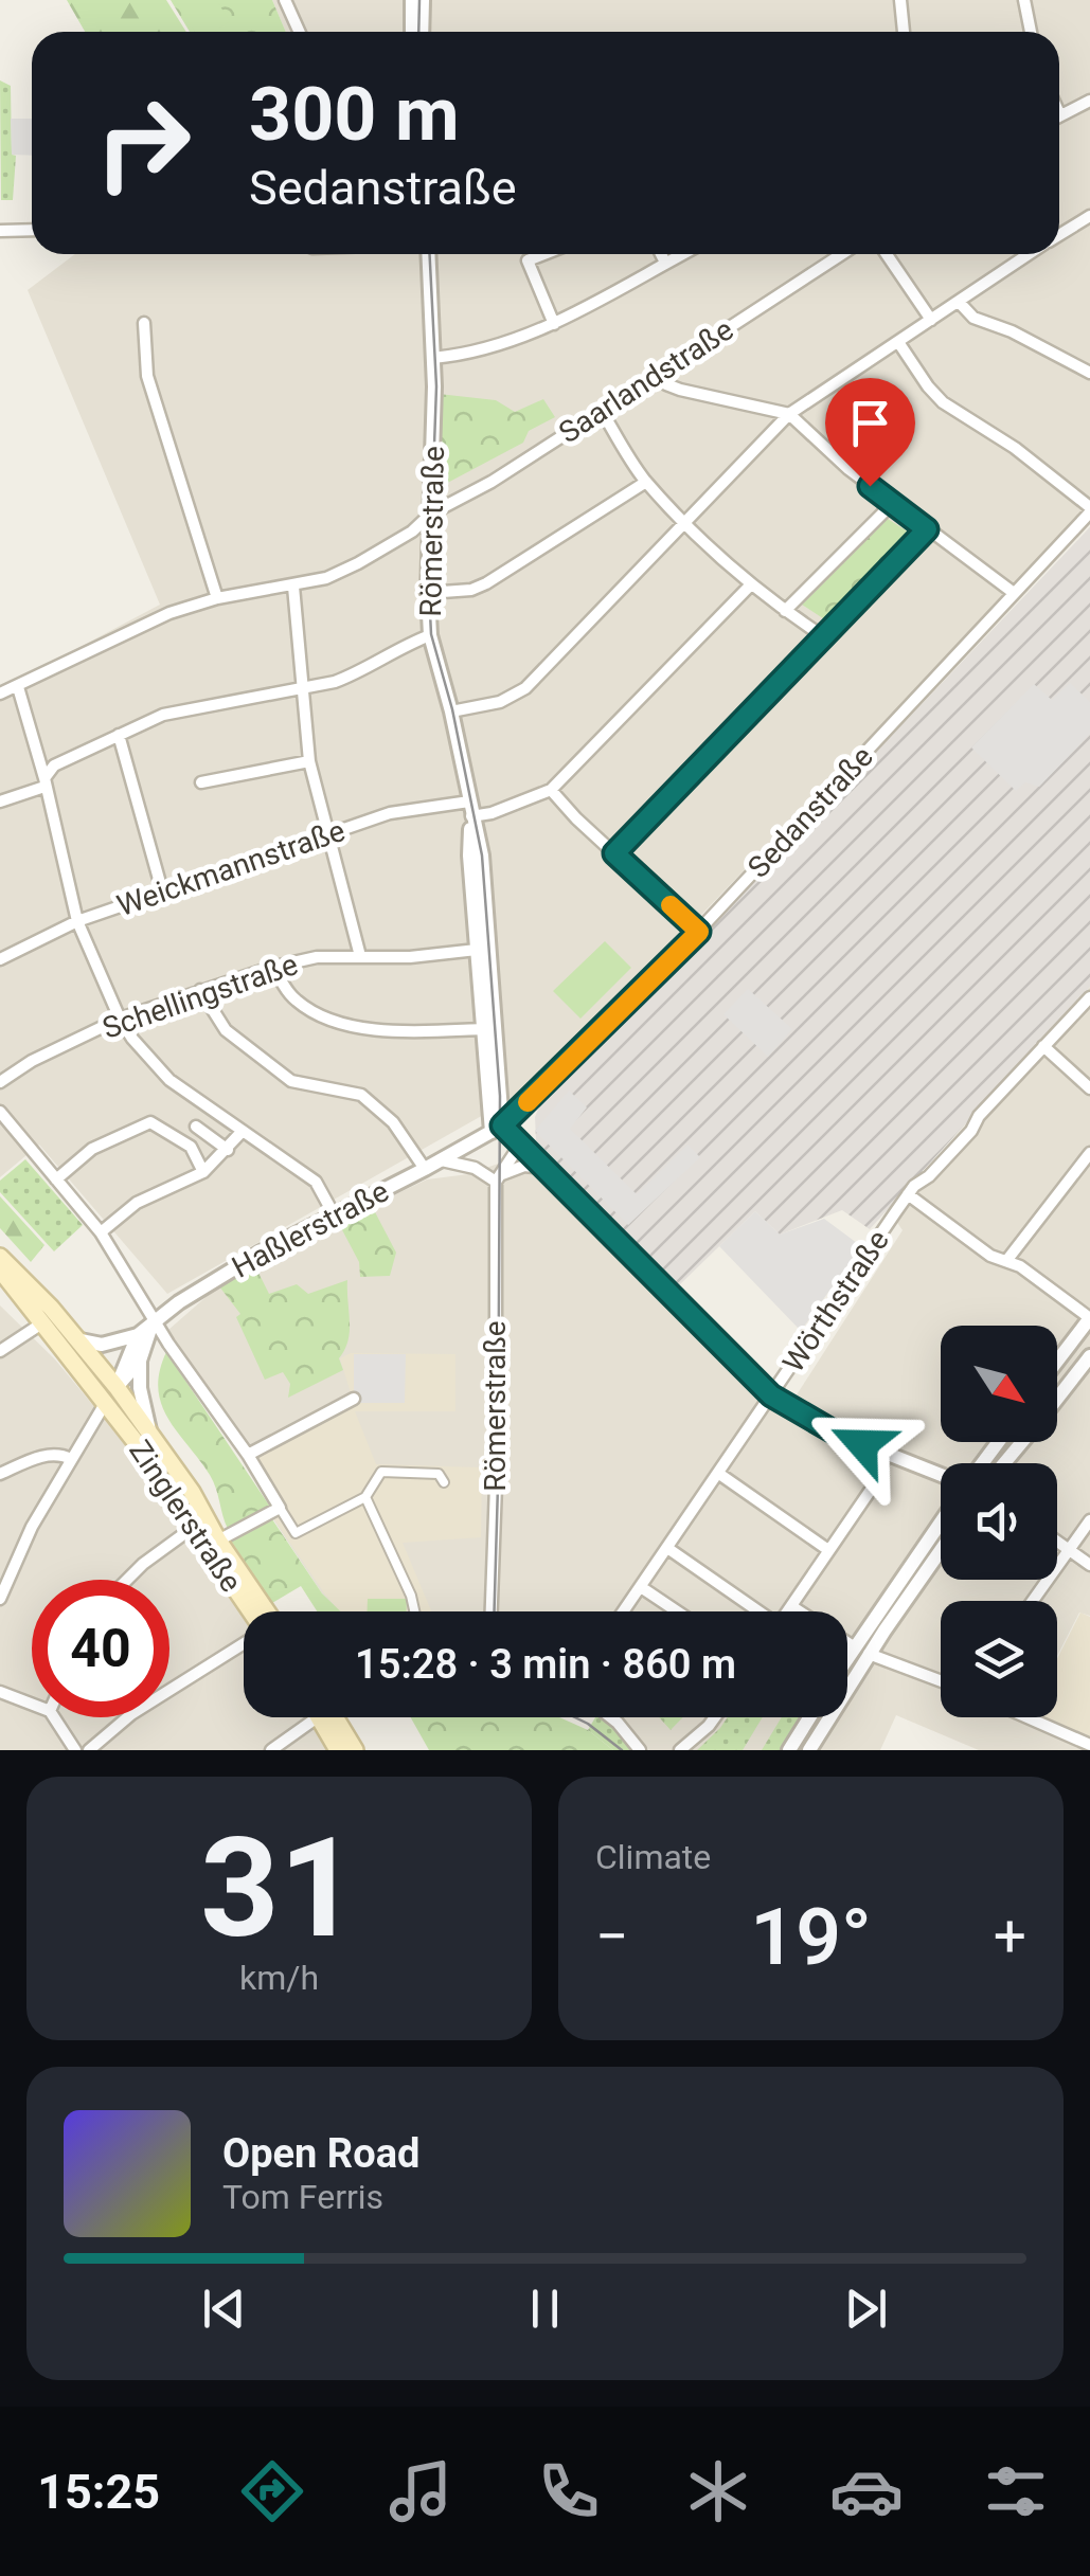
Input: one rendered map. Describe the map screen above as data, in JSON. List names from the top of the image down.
{
  "streets": {
    "main road": ["Zinglerstraße"],
    "street": [
      "Saarlandstraße",
      "Römerstraße",
      "Sedanstraße",
      "Weickmannstraße",
      "Schellingstraße",
      "Haßlerstraße",
      "Wörthstraße"
    ]
  },
  "crossings": [
    ["Saarlandstraße", "Römerstraße"],
    ["Römerstraße", "Weickmannstraße"],
    ["Römerstraße", "Schellingstraße"],
    ["Sedanstraße", "Haßlerstraße"],
    ["Haßlerstraße", "Zinglerstraße"]
  ],
  "north": "bottom right",
  "page": {
    "turn": ["300 m", "Sedanstraße"],
    "limit": "40",
    "trip": "15:28 · 3 min · 860 m",
    "tile": [
      ["31", "km/h"],
      "Climate"
    ],
    "heat": ["−", "19°", "+"],
    "song": ["Open Road", "Tom Ferris"],
    "tabs": "15:25"
  }
}
